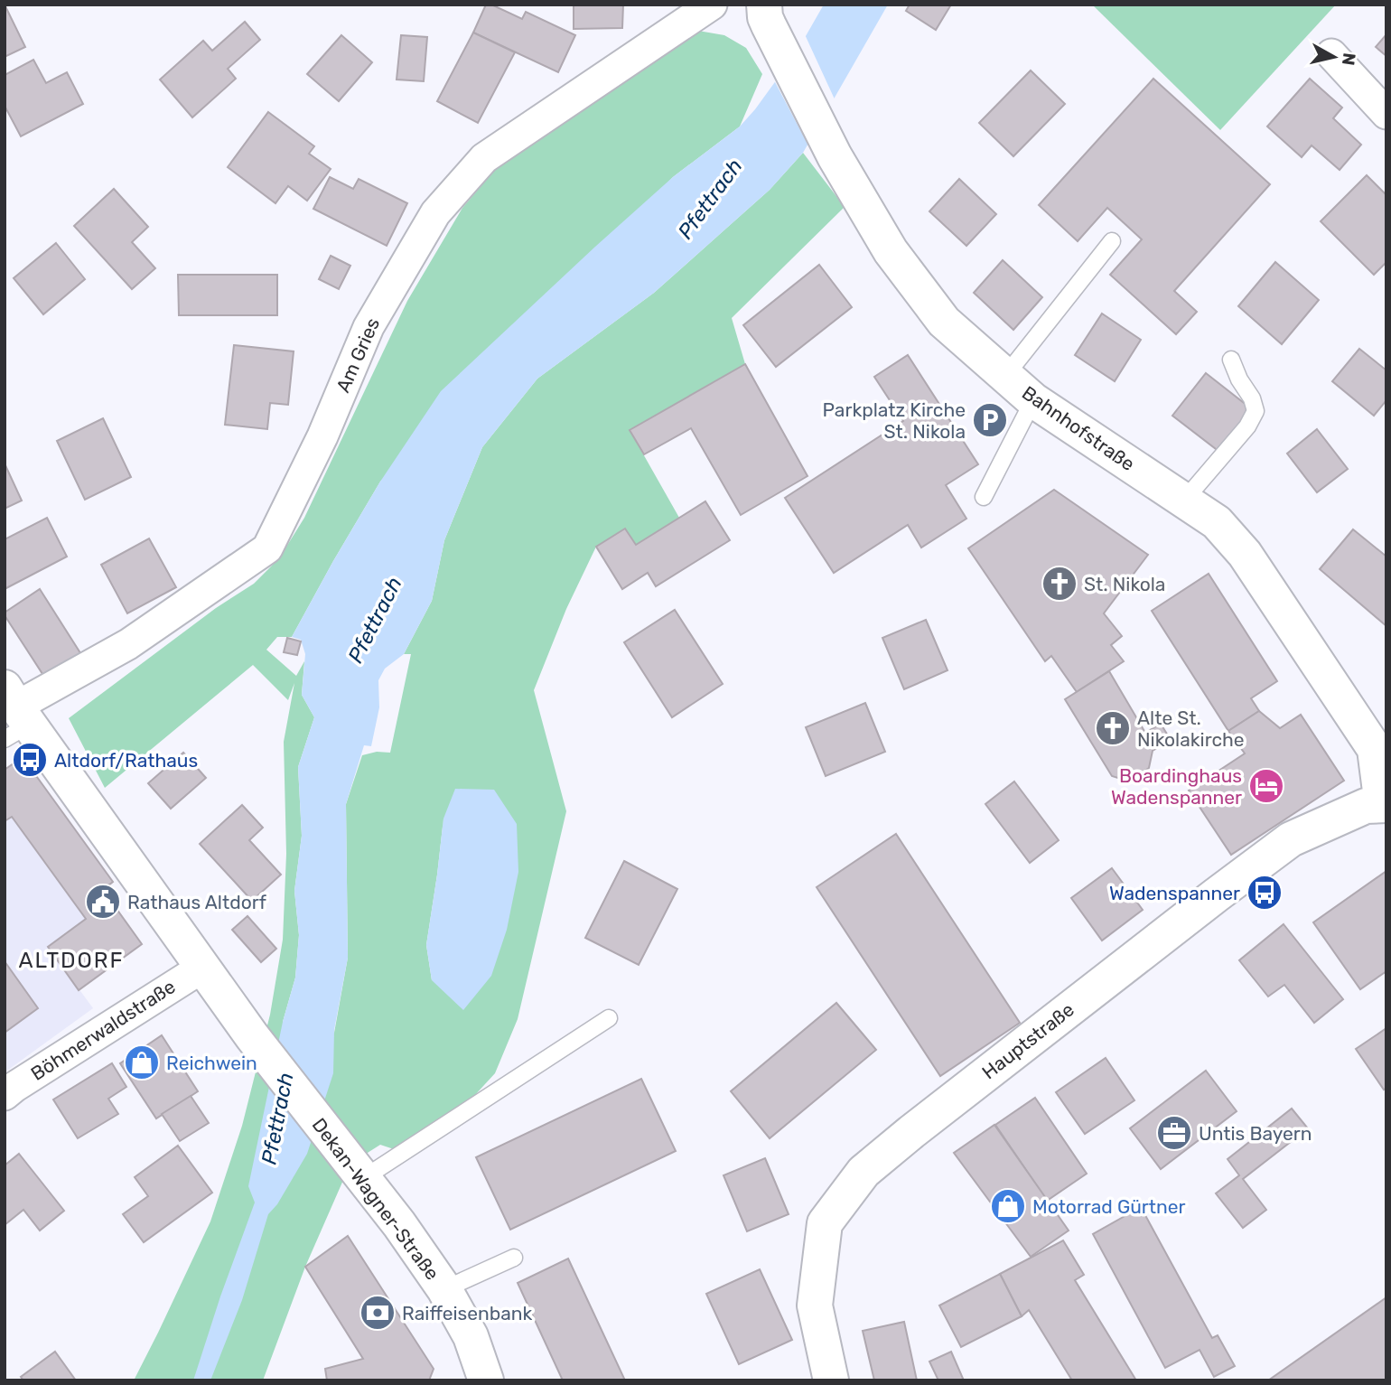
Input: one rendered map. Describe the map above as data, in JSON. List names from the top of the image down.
{
  "streets": {
    "street": [
      "Am Gries",
      "Bahnhofstraße",
      "Böhmerwaldstraße",
      "Hauptstraße",
      "Dekan-Wagner-Straße"
    ]
  },
  "crossings": [
    ["Am Gries", "Dekan-Wagner-Straße"],
    ["Bahnhofstraße", "Hauptstraße"],
    ["Böhmerwaldstraße", "Dekan-Wagner-Straße"]
  ],
  "districts": ["ALTDORF"],
  "water": ["Pfettrach"],
  "places": {
    "parking": ["Parkplatz Kirche St. Nikola"],
    "church": ["St. Nikola", "Alte St. Nikolakirche"],
    "bus stop": ["Altdorf/Rathaus", "Wadenspanner"],
    "hotel": ["Boardinghaus Wadenspanner"],
    "public building": ["Rathaus Altdorf"],
    "shop": ["Reichwein", "Motorrad Gürtner"],
    "office": ["Untis Bayern"],
    "bank": ["Raiffeisenbank"]
  },
  "north": "right"
}
